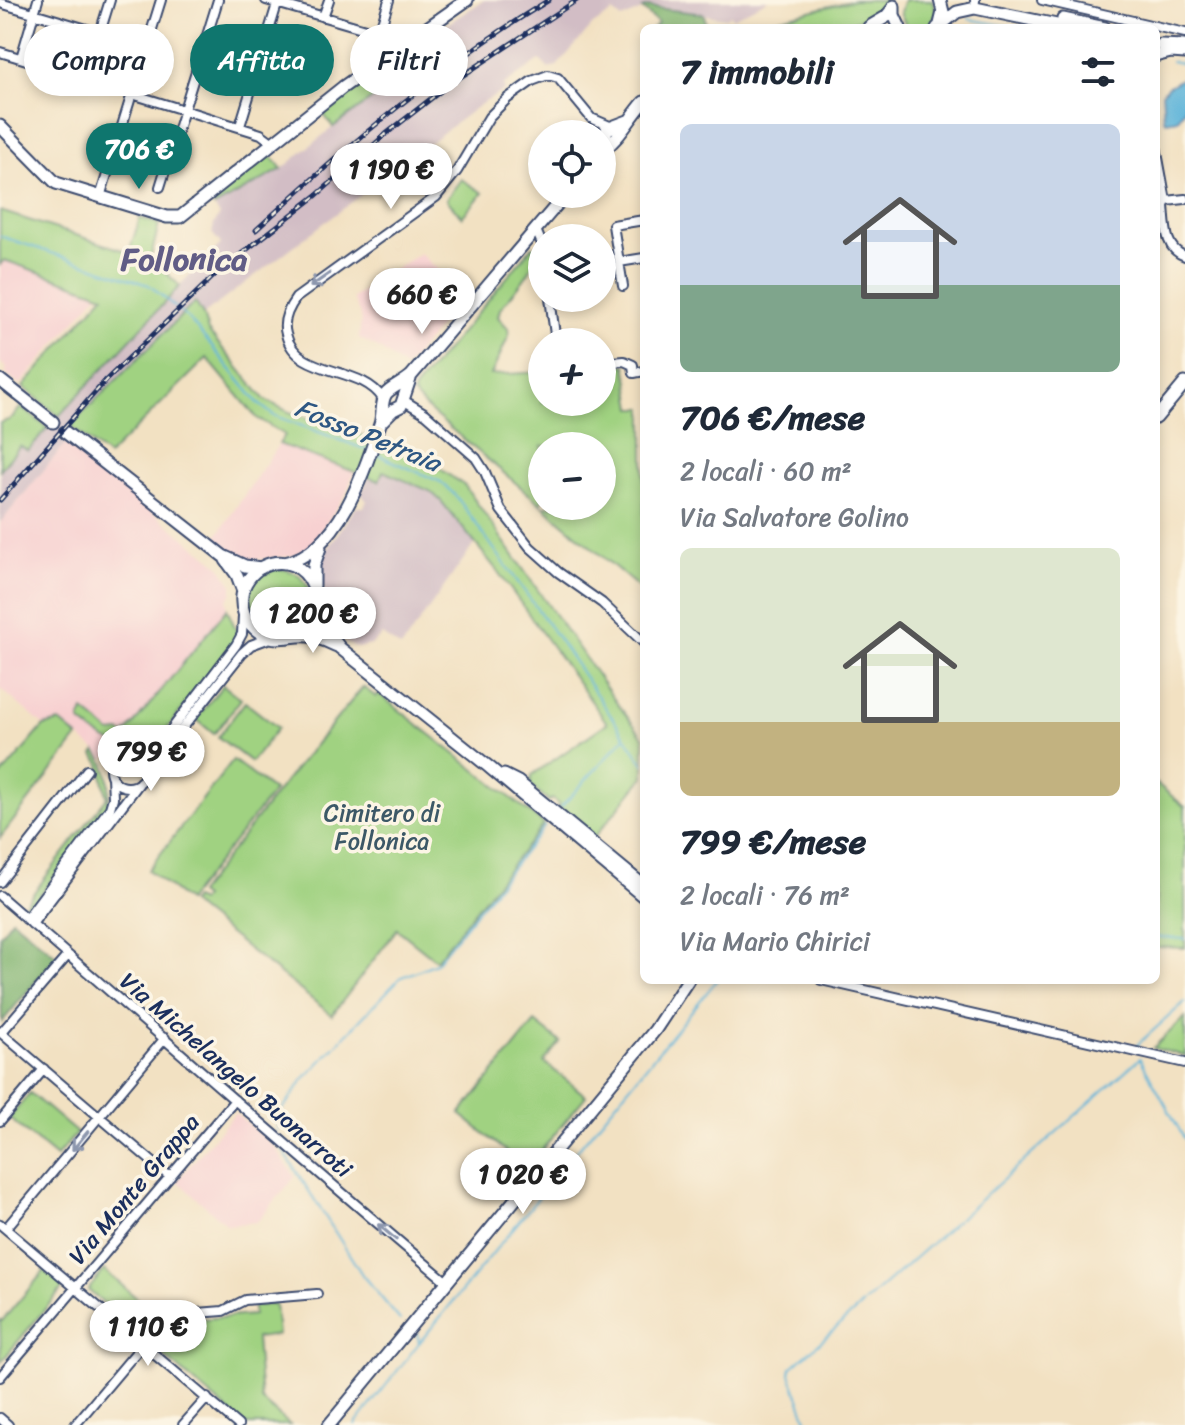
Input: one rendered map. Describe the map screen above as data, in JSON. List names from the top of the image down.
{
  "streets": {
    "street": ["Via Michelangelo Buonarroti", "Via Monte Grappa"]
  },
  "crossings": [
    ["Via Michelangelo Buonarroti", "Via Monte Grappa"]
  ],
  "one_way": ["Via Michelangelo Buonarroti"],
  "districts": ["Follonica"],
  "water": ["Fosso Petraia"],
  "parks": ["Cimitero di Follonica"],
  "page": {
    "chip": ["Compra", "Affitta", "Filtri"],
    "heading": "7 immobili",
    "map_buttons": ["+", "−"],
    "list": [
      {
        "name": "706 €/mese",
        "note": "2 locali · 60 m² · Via Salvatore Golino"
      },
      {
        "name": "799 €/mese",
        "note": "2 locali · 76 m² · Via Mario Chirici"
      }
    ],
    "price": [
      "706 €",
      "1 190 €",
      "660 €",
      "1 200 €",
      "799 €",
      "1 020 €",
      "1 110 €"
    ]
  }
}
